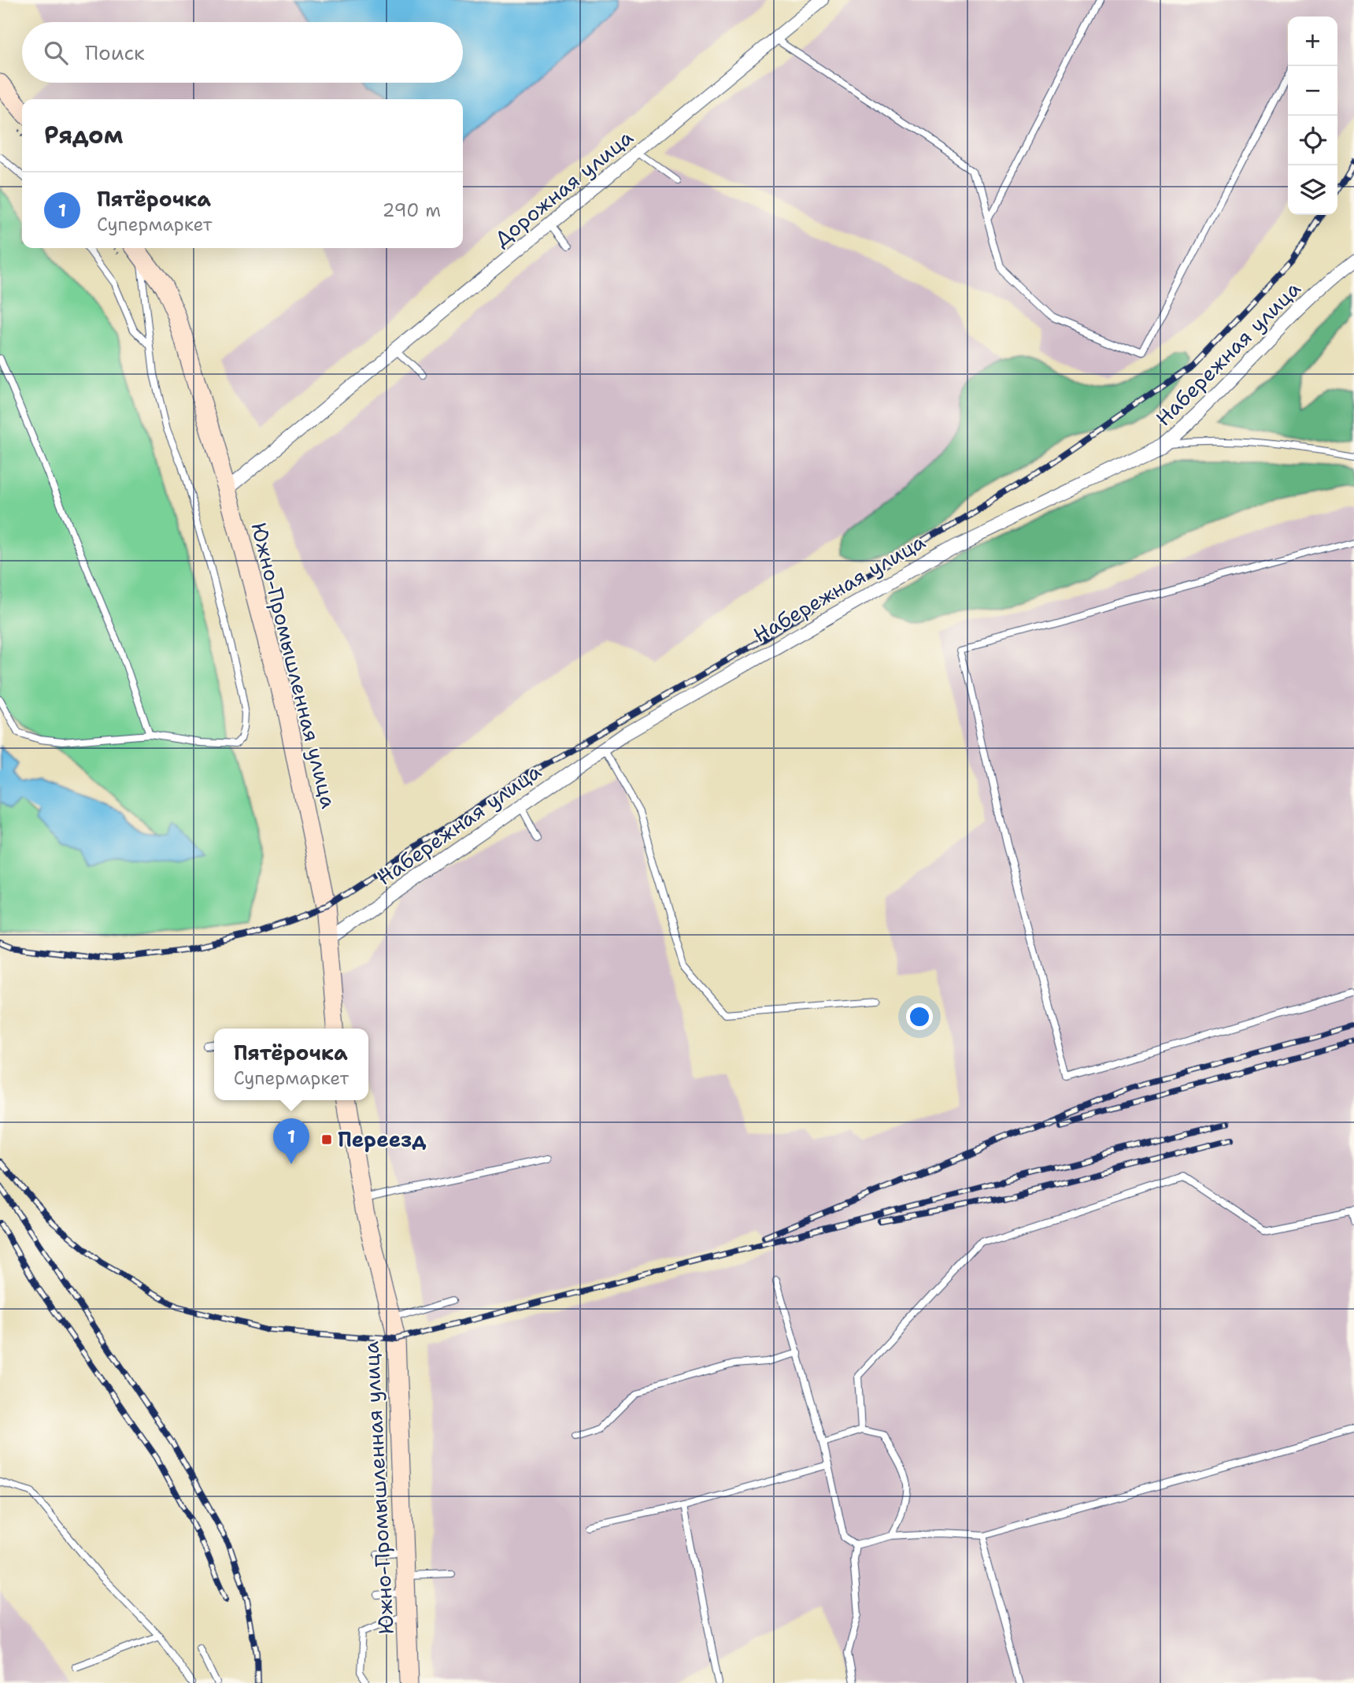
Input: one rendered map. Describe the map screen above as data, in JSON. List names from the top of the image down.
{
  "streets": {
    "street": ["Дорожная улица", "Набережная улица", "Южно-Промышленная улица"]
  },
  "crossings": [
    ["Дорожная улица", "Южно-Промышленная улица"],
    ["Набережная улица", "Южно-Промышленная улица"]
  ],
  "places": {
    "transit": ["Переезд"]
  },
  "page": {
    "map_buttons": ["+", "−"],
    "search": "Поиск",
    "heading": "Рядом",
    "list": [
      {
        "mark": "1",
        "name": "Пятёрочка",
        "note": "Супермаркет",
        "value": "290 m"
      }
    ],
    "popup": ["Пятёрочка", "Супермаркет"],
    "pins": "1"
  }
}
